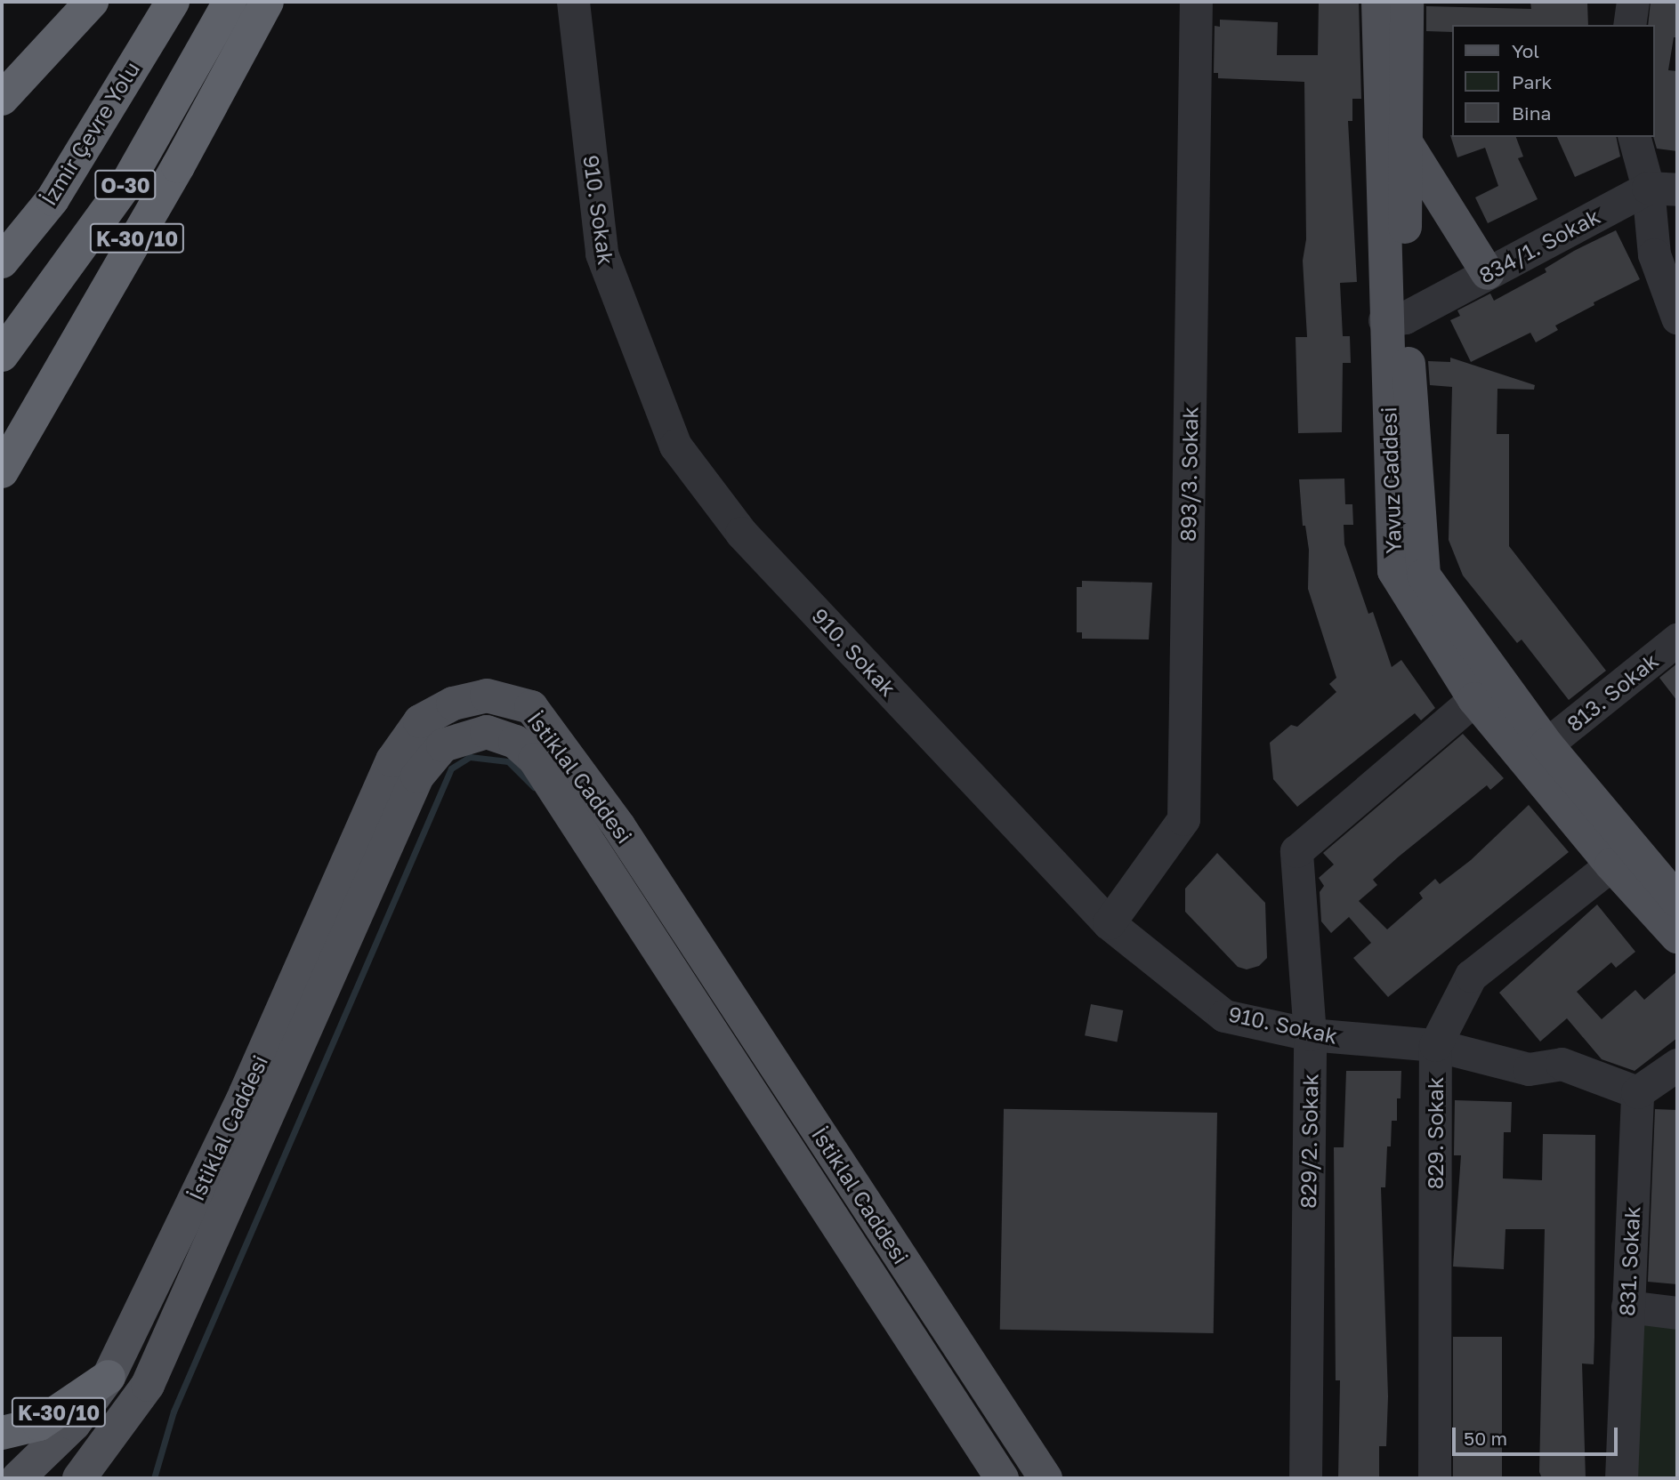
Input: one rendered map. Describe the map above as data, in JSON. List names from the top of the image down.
{
  "streets": {
    "highway": ["İzmir Çevre Yolu", "O-30", "K-30/10"],
    "main road": ["Yavuz Caddesi", "İstiklal Caddesi"],
    "street": [
      "910. Sokak",
      "834/1. Sokak",
      "893/3. Sokak",
      "813. Sokak",
      "829. Sokak",
      "829/2. Sokak",
      "831. Sokak"
    ]
  },
  "crossings": [
    ["910. Sokak", "893/3. Sokak"],
    ["910. Sokak", "829. Sokak"],
    ["910. Sokak", "829/2. Sokak"],
    ["910. Sokak", "831. Sokak"],
    ["K-30/10", "İstiklal Caddesi"],
    ["834/1. Sokak", "Yavuz Caddesi"],
    ["Yavuz Caddesi", "813. Sokak"],
    ["Yavuz Caddesi", "829. Sokak"],
    ["Yavuz Caddesi", "829/2. Sokak"]
  ],
  "legend": ["Yol", "Park", "Bina"],
  "scale_bar": "50 m"
}
